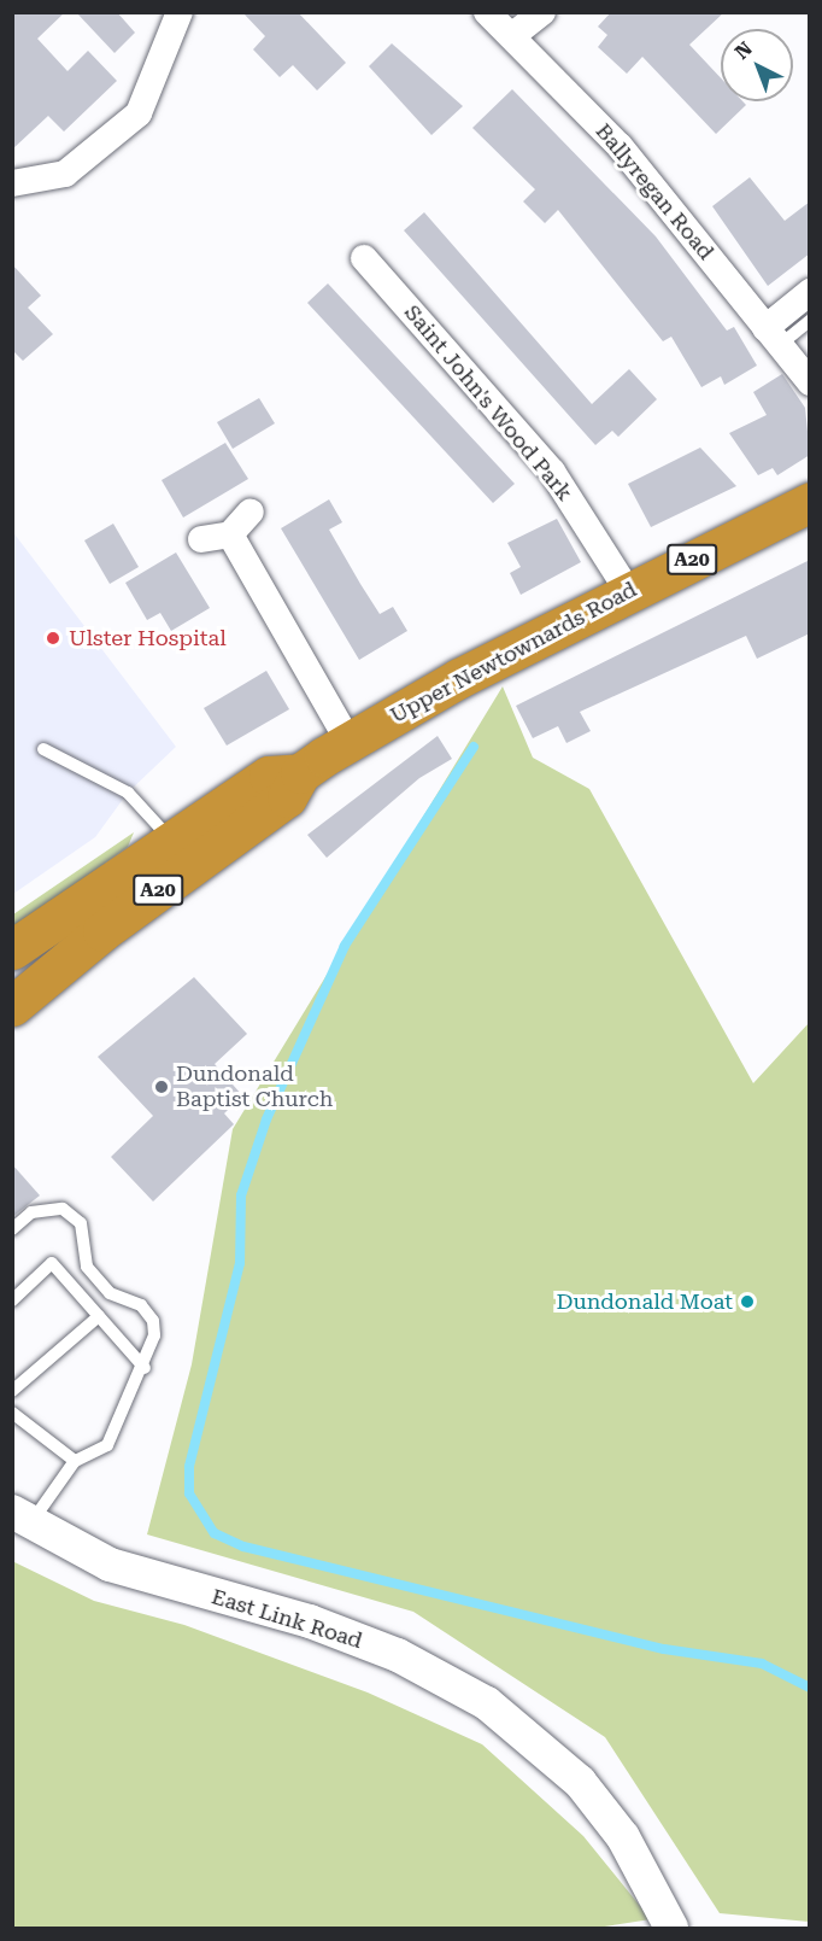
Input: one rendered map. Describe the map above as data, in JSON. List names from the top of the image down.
{
  "streets": {
    "highway": ["A20", "Upper Newtownards Road"],
    "street": ["Ballyregan Road", "Saint John's Wood Park", "East Link Road"]
  },
  "crossings": [
    ["Saint John's Wood Park", "Upper Newtownards Road"]
  ],
  "places": ["Ulster Hospital", "Dundonald Baptist Church", "Dundonald Moat"],
  "north": "top left"
}
